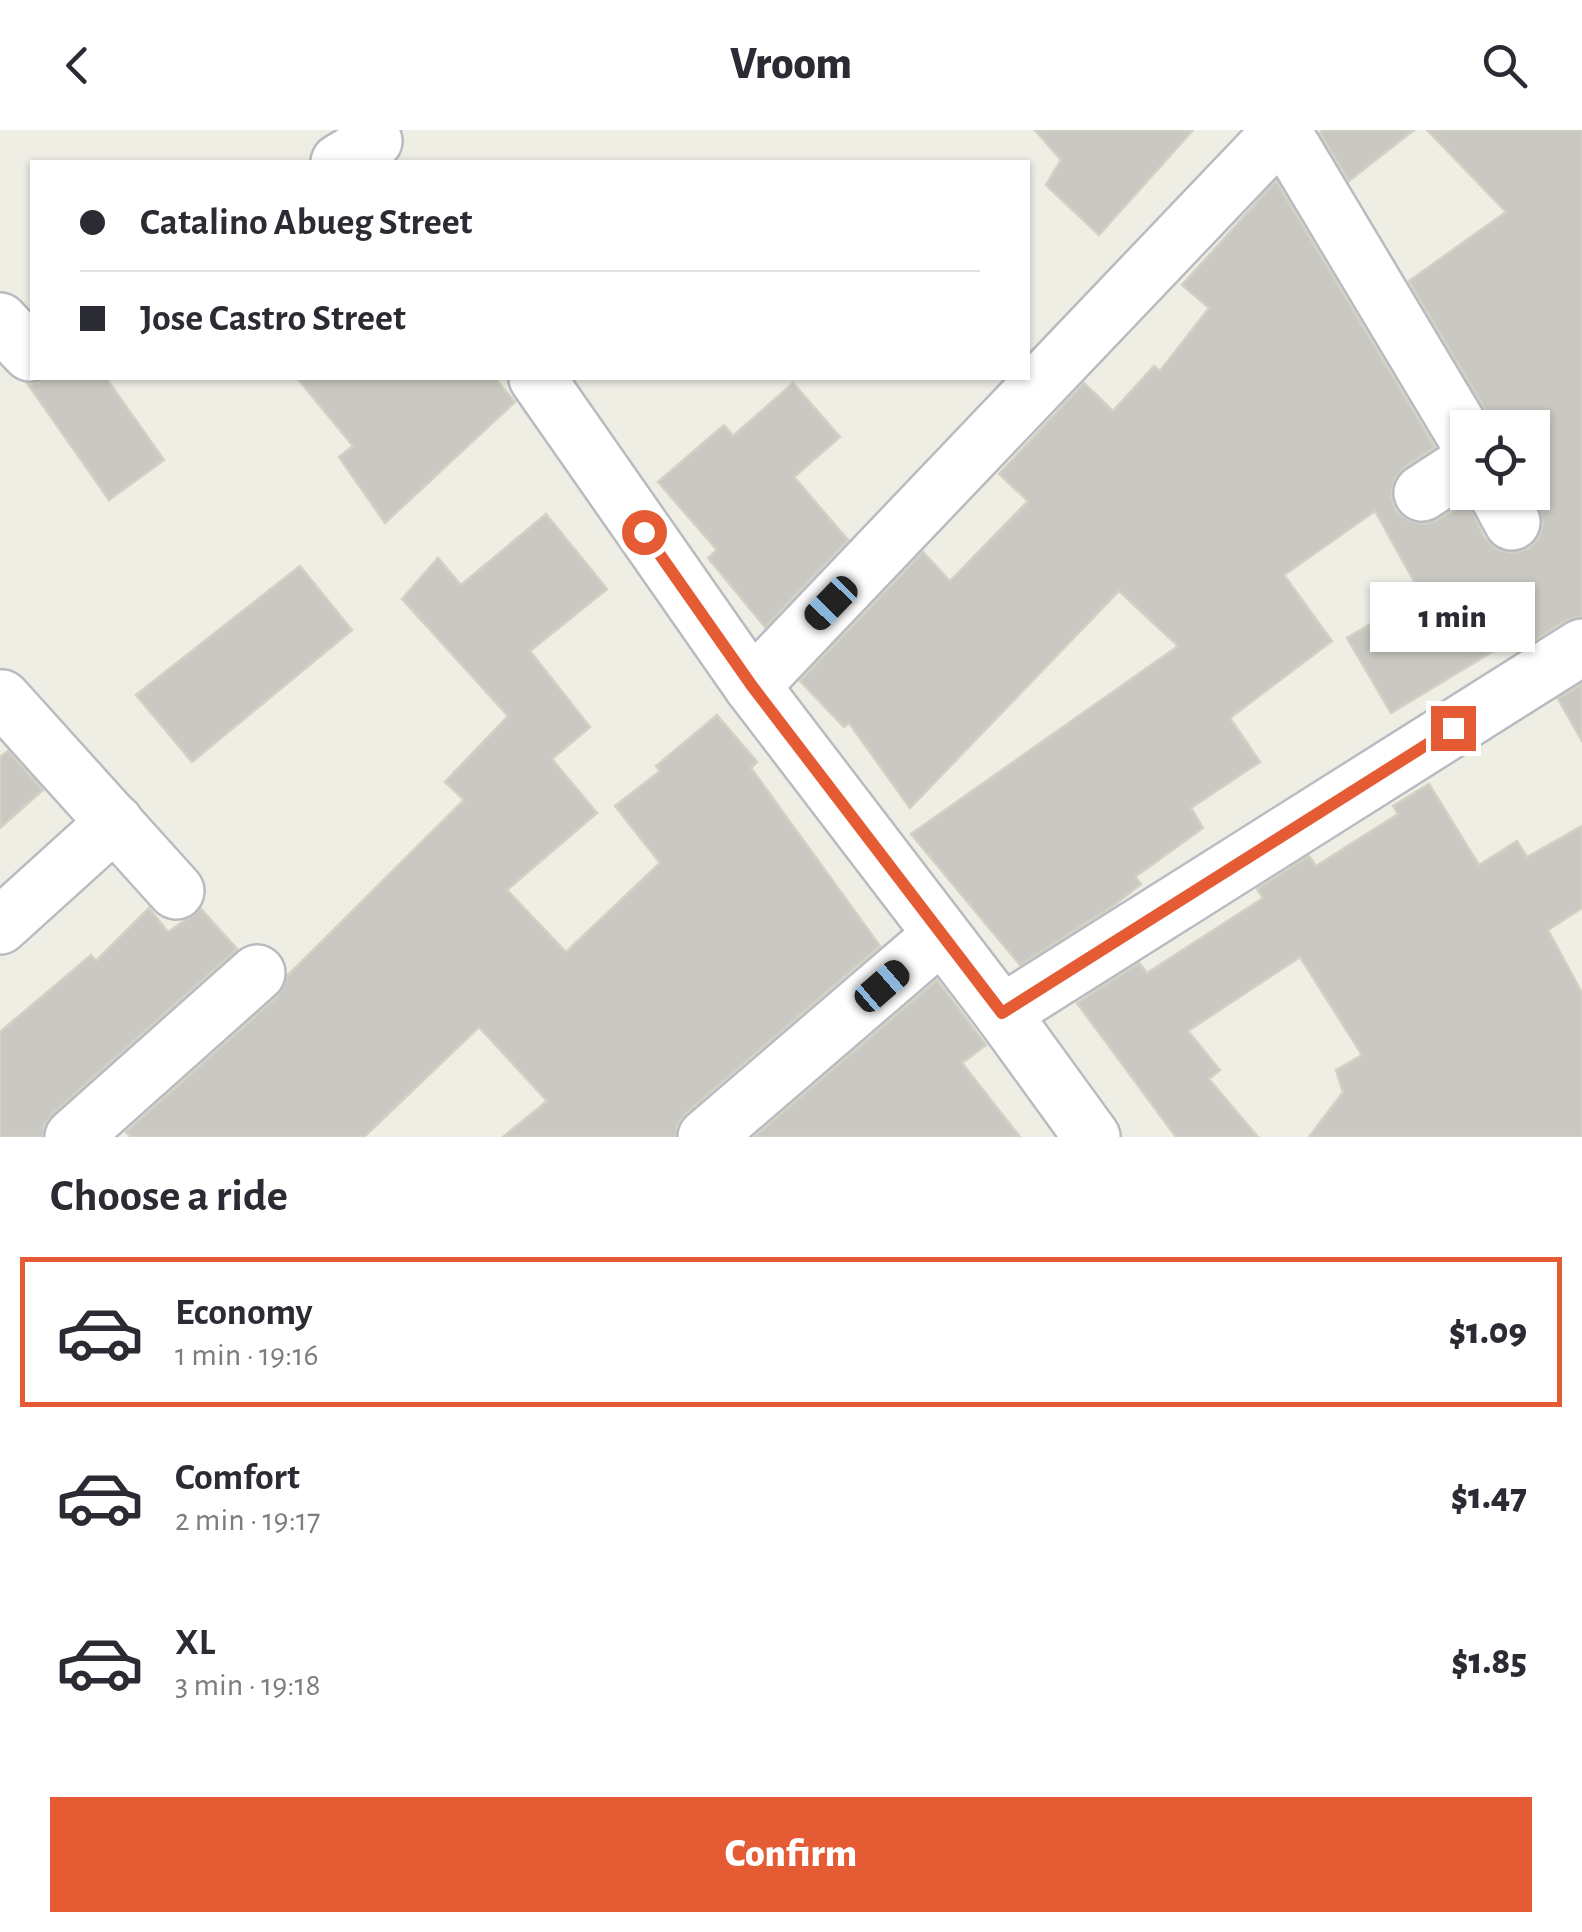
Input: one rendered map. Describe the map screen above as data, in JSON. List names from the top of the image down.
{
  "page": {
    "header": "Vroom",
    "banner": ["Catalino Abueg Street", "Jose Castro Street"],
    "bubble": "1 min",
    "heading": "Choose a ride",
    "list": [
      {
        "name": "Economy",
        "note": "1 min · 19:16",
        "value": "$1.09"
      },
      {
        "name": "Comfort",
        "note": "2 min · 19:17",
        "value": "$1.47"
      },
      {
        "name": "XL",
        "note": "3 min · 19:18",
        "value": "$1.85"
      }
    ],
    "buttons": "Confirm"
  }
}
